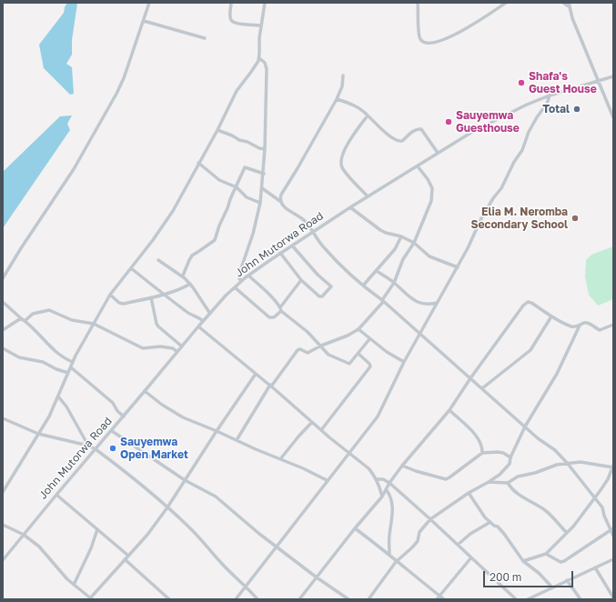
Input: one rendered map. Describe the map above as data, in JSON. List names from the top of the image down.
{
  "streets": {
    "street": ["John Mutorwa Road"]
  },
  "places": [
    "Shafa's Guest House",
    "Total",
    "Sauyemwa Guesthouse",
    "Elia M. Neromba Secondary School",
    "Sauyemwa Open Market"
  ],
  "scale_bar": "200 m"
}
